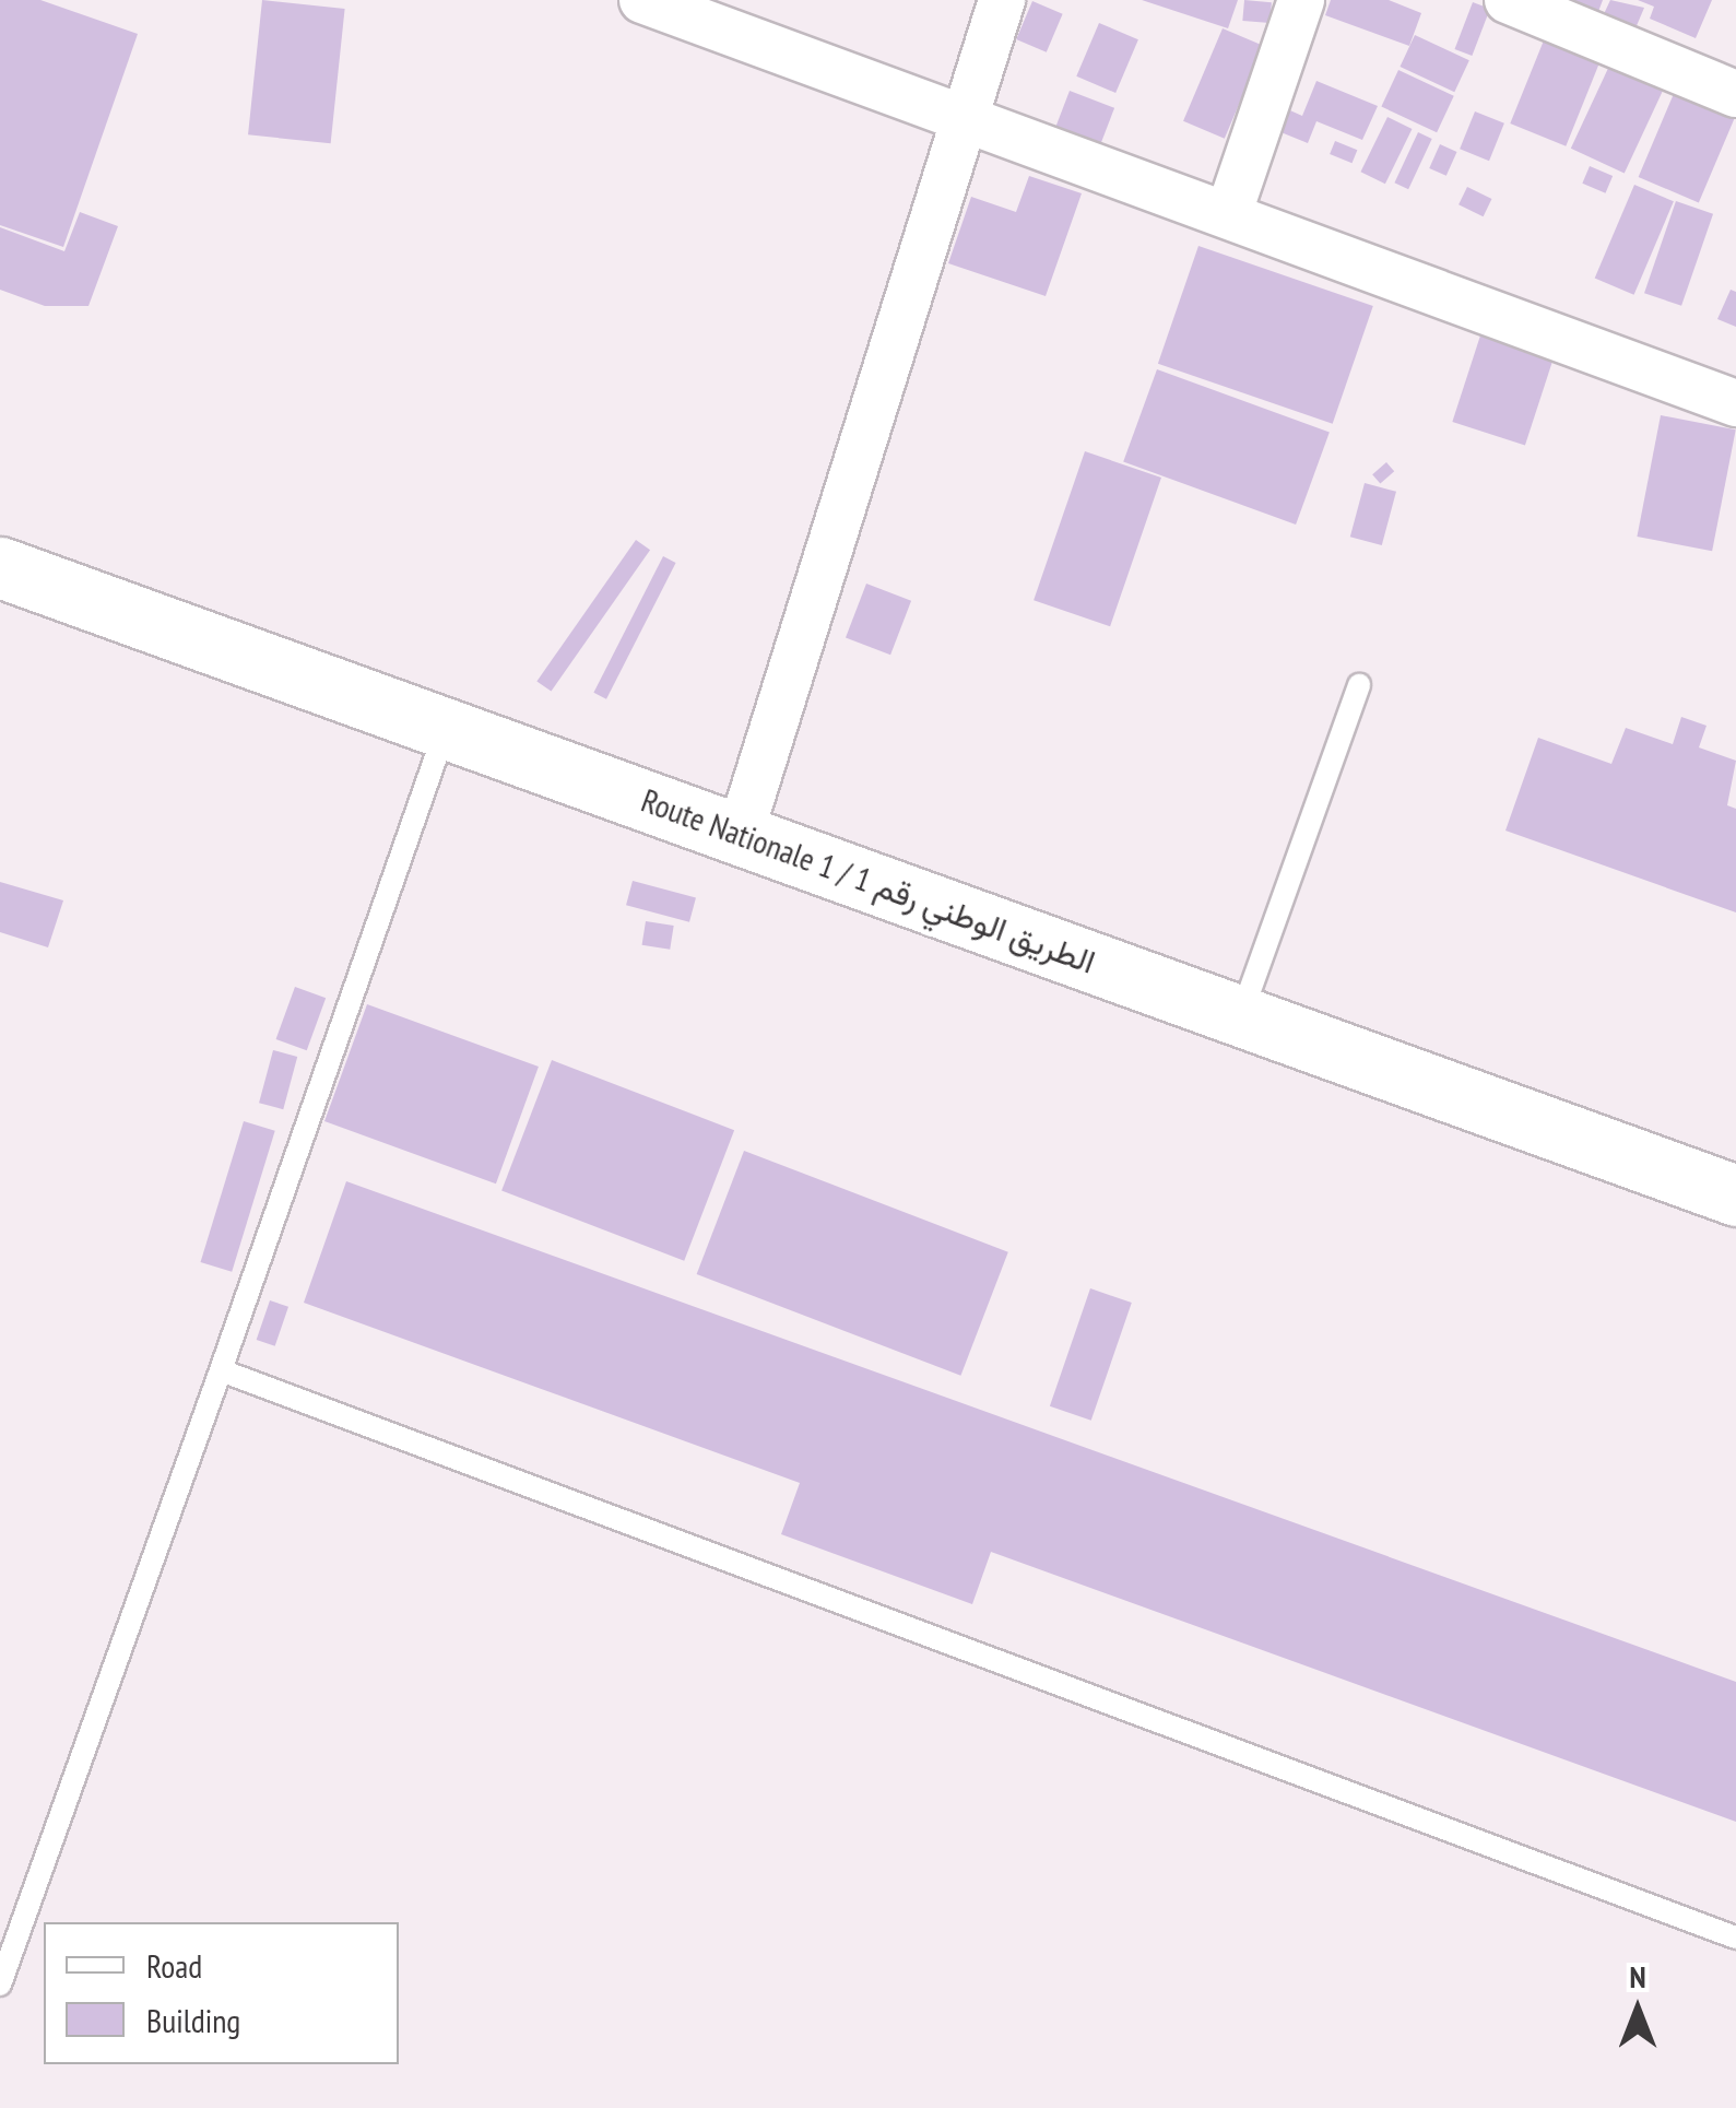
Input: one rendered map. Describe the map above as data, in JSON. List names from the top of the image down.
{
  "streets": {
    "main road": ["Route Nationale 1 / الطريق الوطني رقم 1"]
  },
  "legend": ["Road", "Building"],
  "north": "top"
}
